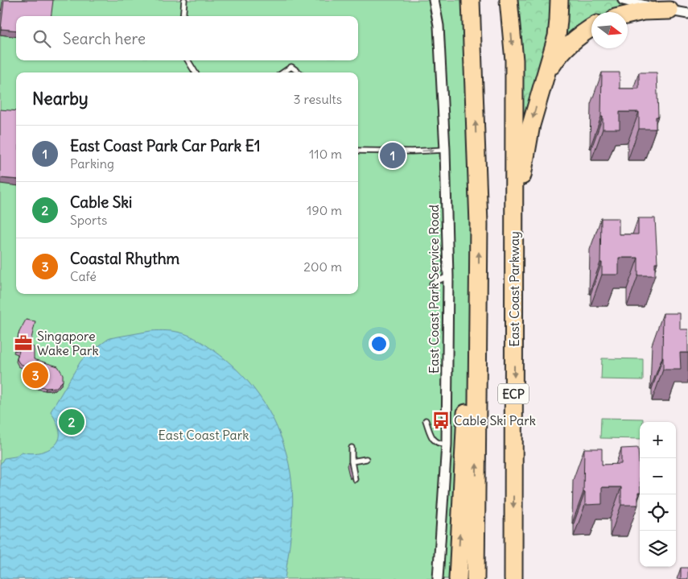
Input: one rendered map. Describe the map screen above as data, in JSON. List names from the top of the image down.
{
  "streets": {
    "highway": ["East Coast Parkway", "ECP"],
    "street": ["East Coast Park Service Road"]
  },
  "parks": ["East Coast Park"],
  "places": {
    "office": ["Singapore Wake Park"],
    "bus stop": ["Cable Ski Park"]
  },
  "north": "right",
  "page": {
    "search": "Search here",
    "heading": ["Nearby", "3 results"],
    "list": [
      {
        "mark": "1",
        "name": "East Coast Park Car Park E1",
        "note": "Parking",
        "value": "110 m"
      },
      {
        "mark": "2",
        "name": "Cable Ski",
        "note": "Sports",
        "value": "190 m"
      },
      {
        "mark": "3",
        "name": "Coastal Rhythm",
        "note": "Café",
        "value": "200 m"
      }
    ],
    "pins": ["1", "3", "2"],
    "map_buttons": ["+", "−"]
  }
}
